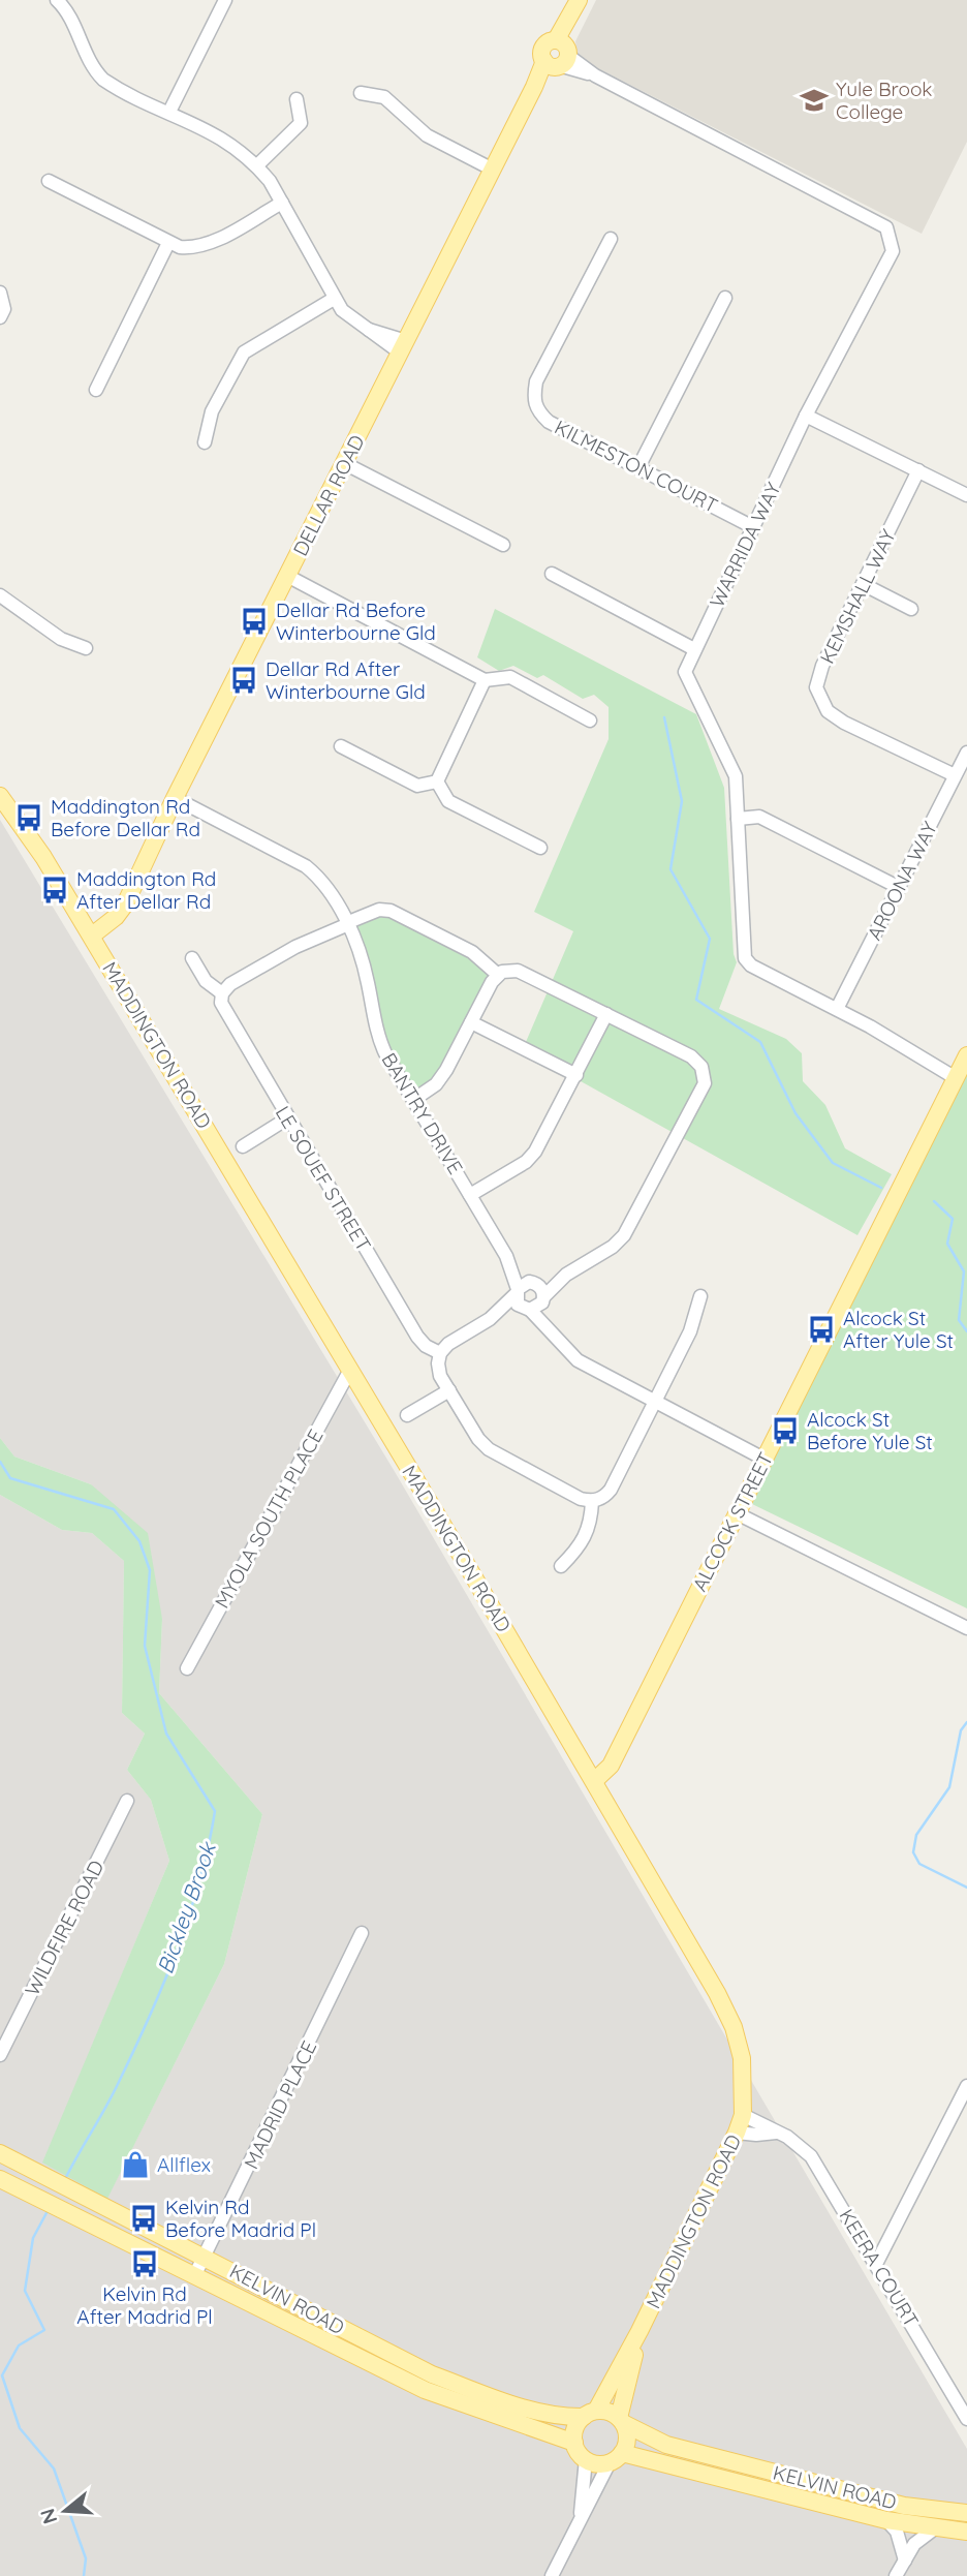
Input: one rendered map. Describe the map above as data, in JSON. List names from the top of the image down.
{
  "streets": {
    "main road": [
      "DELLAR ROAD",
      "MADDINGTON ROAD",
      "ALCOCK STREET",
      "KELVIN ROAD"
    ],
    "street": [
      "KILMESTON COURT",
      "WARRIDA WAY",
      "KEMSHALL WAY",
      "AROONA WAY",
      "BANTRY DRIVE",
      "LE SOUEF STREET",
      "MYOLA SOUTH PLACE",
      "WILDFIRE ROAD",
      "MADRID PLACE",
      "KEERA COURT"
    ]
  },
  "crossings": [
    ["KILMESTON COURT", "WARRIDA WAY"],
    ["DELLAR ROAD", "WARRIDA WAY"],
    ["DELLAR ROAD", "MADDINGTON ROAD"],
    ["DELLAR ROAD", "BANTRY DRIVE"],
    ["WARRIDA WAY", "AROONA WAY"],
    ["WARRIDA WAY", "ALCOCK STREET"],
    ["KEMSHALL WAY", "AROONA WAY"],
    ["MADDINGTON ROAD", "MYOLA SOUTH PLACE"],
    ["MADDINGTON ROAD", "ALCOCK STREET"],
    ["MADDINGTON ROAD", "KEERA COURT"],
    ["MADDINGTON ROAD", "KELVIN ROAD"],
    ["MADRID PLACE", "KELVIN ROAD"]
  ],
  "water": ["Bickley Brook"],
  "places": {
    "school or university": ["Yule Brook College"],
    "bus stop": [
      "Dellar Rd Before Winterbourne Gld",
      "Dellar Rd After Winterbourne Gld",
      "Maddington Rd Before Dellar Rd",
      "Maddington Rd After Dellar Rd",
      "Alcock St After Yule St",
      "Alcock St Before Yule St",
      "Kelvin Rd Before Madrid Pl",
      "Kelvin Rd After Madrid Pl"
    ],
    "shop": ["Allflex"]
  },
  "north": "left"
}
